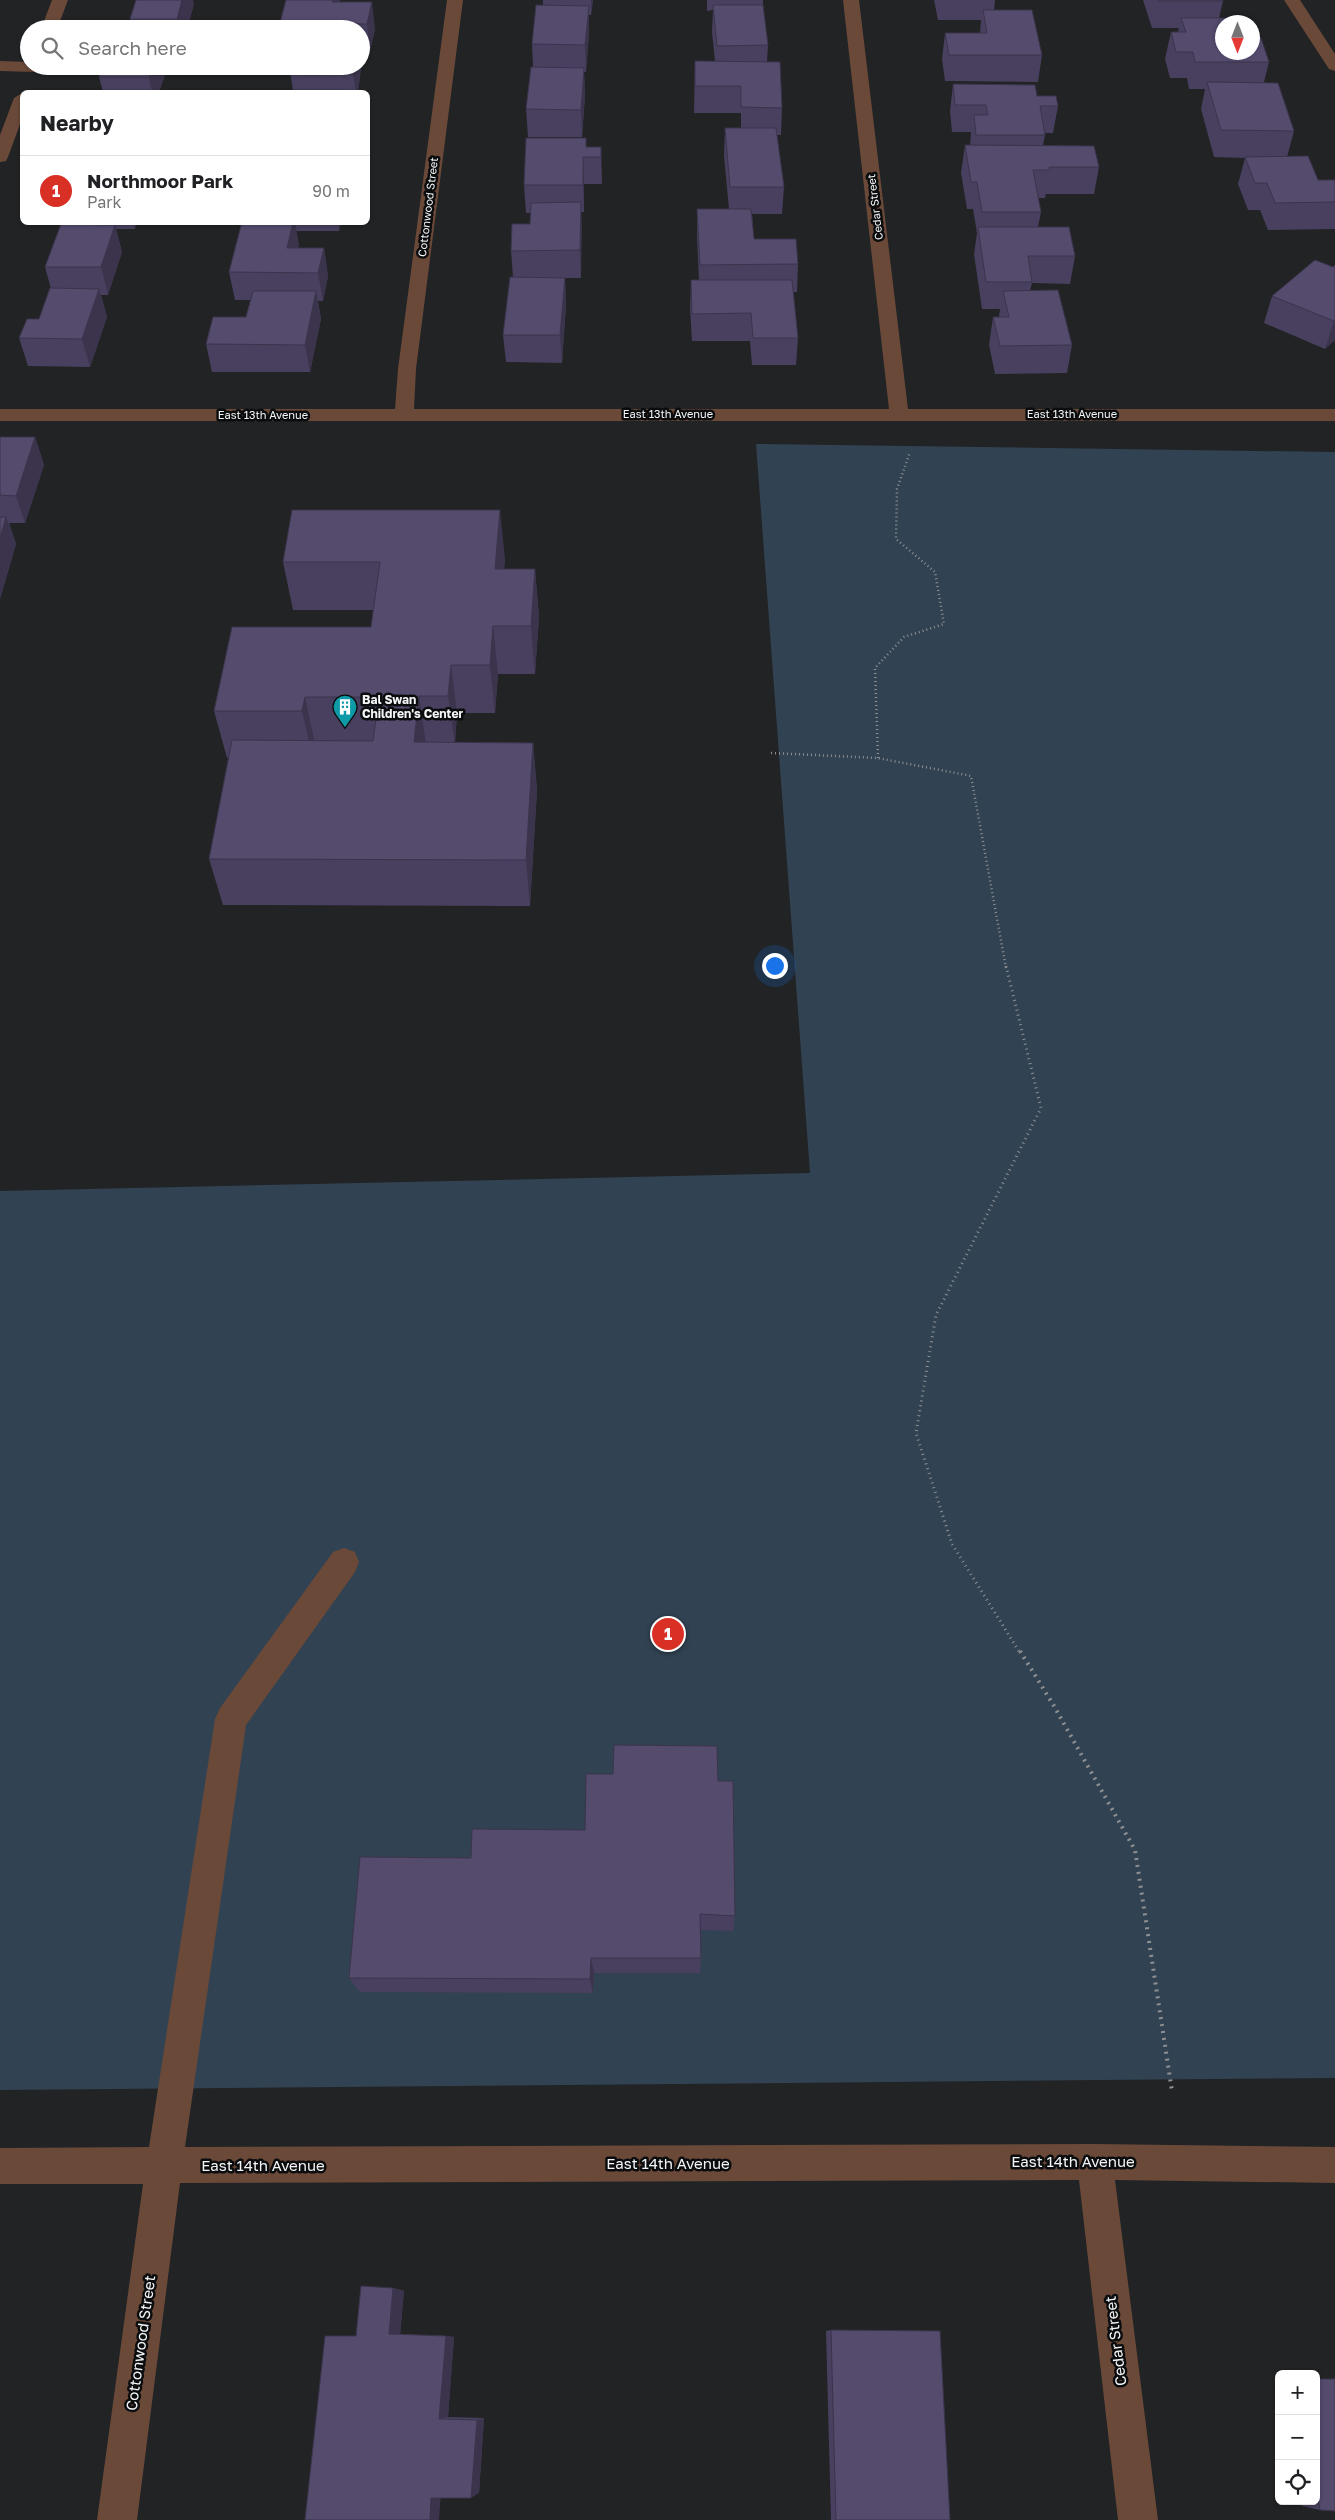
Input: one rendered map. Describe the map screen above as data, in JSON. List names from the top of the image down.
{
  "streets": {
    "street": [
      "Cottonwood Street",
      "Cedar Street",
      "East 13th Avenue",
      "East 14th Avenue"
    ]
  },
  "crossings": [
    ["Cottonwood Street", "East 13th Avenue"],
    ["Cottonwood Street", "East 14th Avenue"],
    ["Cedar Street", "East 13th Avenue"],
    ["Cedar Street", "East 14th Avenue"]
  ],
  "places": {
    "building": ["Bal Swan Children's Center"]
  },
  "north": "bottom",
  "page": {
    "search": "Search here",
    "heading": "Nearby",
    "list": [
      {
        "mark": "1",
        "name": "Northmoor Park",
        "note": "Park",
        "value": "90 m"
      }
    ],
    "pins": "1",
    "map_buttons": ["+", "−"]
  }
}
